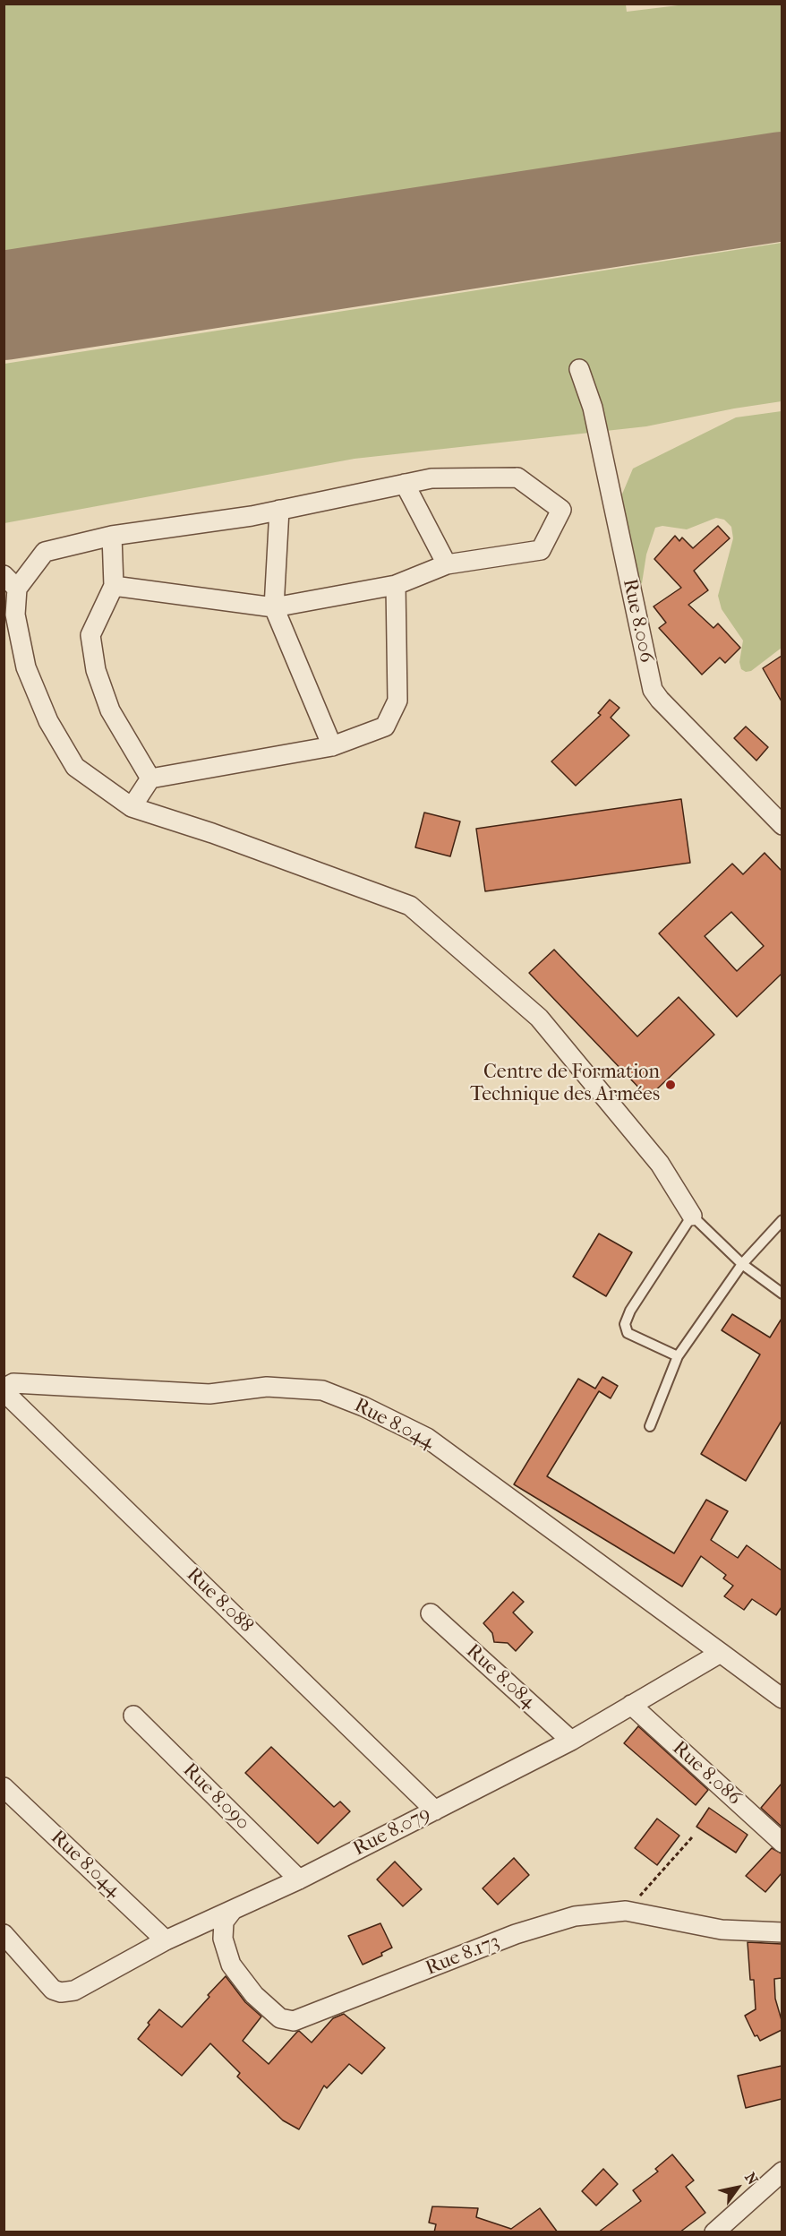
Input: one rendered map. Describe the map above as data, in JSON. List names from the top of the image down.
{
  "streets": {
    "street": [
      "Rue 8.006",
      "Rue 8.044",
      "Rue 8.088",
      "Rue 8.084",
      "Rue 8.086",
      "Rue 8.090",
      "Rue 8.079",
      "Rue 8.173"
    ]
  },
  "crossings": [
    ["Rue 8.044", "Rue 8.088"],
    ["Rue 8.044", "Rue 8.079"],
    ["Rue 8.088", "Rue 8.079"],
    ["Rue 8.084", "Rue 8.079"],
    ["Rue 8.086", "Rue 8.079"],
    ["Rue 8.090", "Rue 8.079"],
    ["Rue 8.079", "Rue 8.173"]
  ],
  "places": ["Centre de Formation Technique des Armées"],
  "north": "top right"
}
